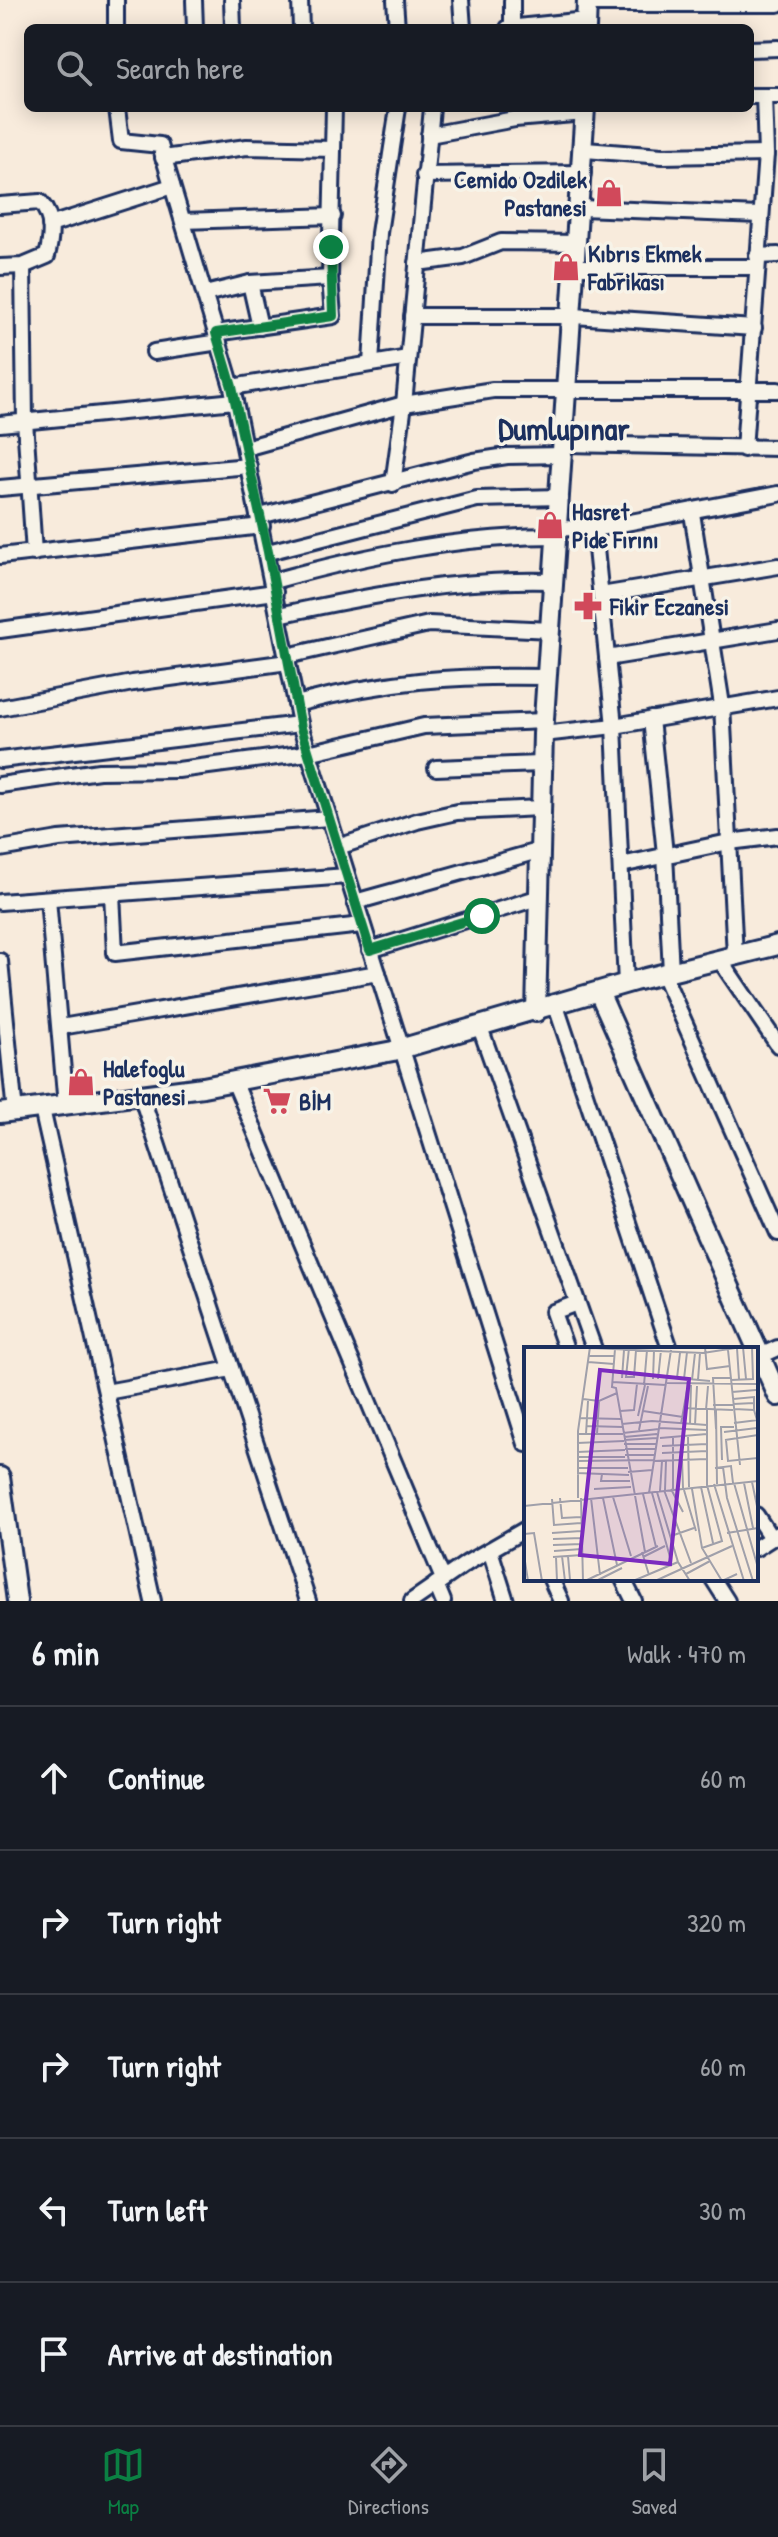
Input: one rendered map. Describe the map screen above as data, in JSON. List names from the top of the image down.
{
  "districts": ["Dumlupınar"],
  "places": {
    "shop": [
      "Cemido Ozdilek Pastanesi",
      "Kıbrıs Ekmek Fabrikası",
      "Hasret Pide Fırını",
      "Halefoglu Pastanesi"
    ],
    "pharmacy": ["Fikir Eczanesi"],
    "supermarket": ["BİM"]
  },
  "page": {
    "search": "Search here",
    "heading": ["6 min", "Walk · 470 m"],
    "list": [
      ["Continue", "60 m"],
      ["Turn right", "320 m"],
      ["Turn right", "60 m"],
      ["Turn left", "30 m"],
      "Arrive at destination"
    ],
    "nav": ["Map", "Directions", "Saved"]
  }
}
